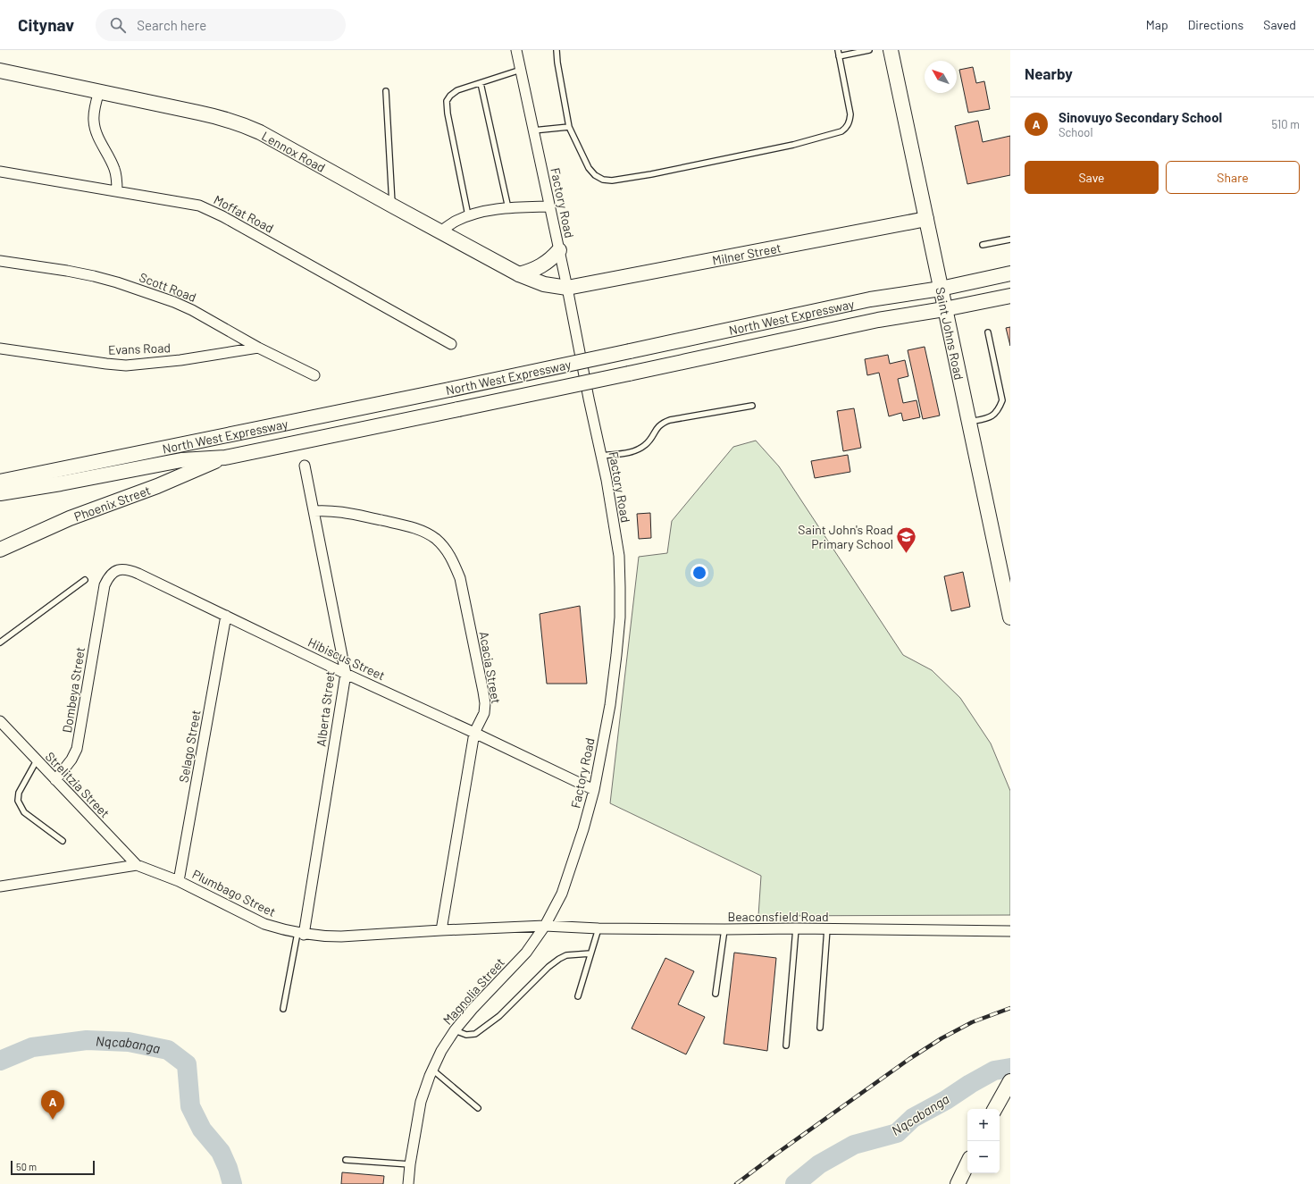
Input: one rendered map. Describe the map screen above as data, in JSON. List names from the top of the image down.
{
  "streets": {
    "main road": [
      "Lennox Road",
      "Milner Street",
      "North West Expressway",
      "Saint Johns Road",
      "Phoenix Street"
    ],
    "street": [
      "Factory Road",
      "Moffat Road",
      "Scott Road",
      "Evans Road",
      "Hibiscus Street",
      "Acacia Street",
      "Dombeya Street",
      "Alberta Street",
      "Selago Street",
      "Strelitzia Street",
      "Plumbago Street",
      "Beaconsfield Road",
      "Magnolia Street"
    ]
  },
  "crossings": [
    ["Lennox Road", "Factory Road"],
    ["Lennox Road", "Milner Street"],
    ["Factory Road", "Milner Street"],
    ["Factory Road", "Hibiscus Street"],
    ["Factory Road", "Plumbago Street"],
    ["Factory Road", "Beaconsfield Road"],
    ["Factory Road", "Magnolia Street"],
    ["Milner Street", "Saint Johns Road"],
    ["Scott Road", "Evans Road"],
    ["North West Expressway", "Saint Johns Road"],
    ["North West Expressway", "Phoenix Street"],
    ["Hibiscus Street", "Acacia Street"],
    ["Hibiscus Street", "Dombeya Street"],
    ["Hibiscus Street", "Alberta Street"],
    ["Hibiscus Street", "Selago Street"],
    ["Acacia Street", "Alberta Street"],
    ["Acacia Street", "Plumbago Street"],
    ["Dombeya Street", "Strelitzia Street"],
    ["Alberta Street", "Plumbago Street"],
    ["Selago Street", "Plumbago Street"],
    ["Strelitzia Street", "Plumbago Street"],
    ["Plumbago Street", "Beaconsfield Road"],
    ["Plumbago Street", "Magnolia Street"],
    ["Beaconsfield Road", "Magnolia Street"]
  ],
  "water": ["Nqcabanga"],
  "places": {
    "school or university": ["Saint John's Road Primary School"]
  },
  "scale_bar": "50 m",
  "north": "top left",
  "page": {
    "header": "Citynav",
    "search": "Search here",
    "nav": ["Map", "Directions", "Saved"],
    "heading": "Nearby",
    "list": [
      {
        "mark": "A",
        "name": "Sinovuyo Secondary School",
        "note": "School",
        "value": "510 m"
      }
    ],
    "buttons": ["Save", "Share"],
    "pins": "A",
    "map_buttons": ["+", "−"],
    "scale": "50 m"
  }
}
